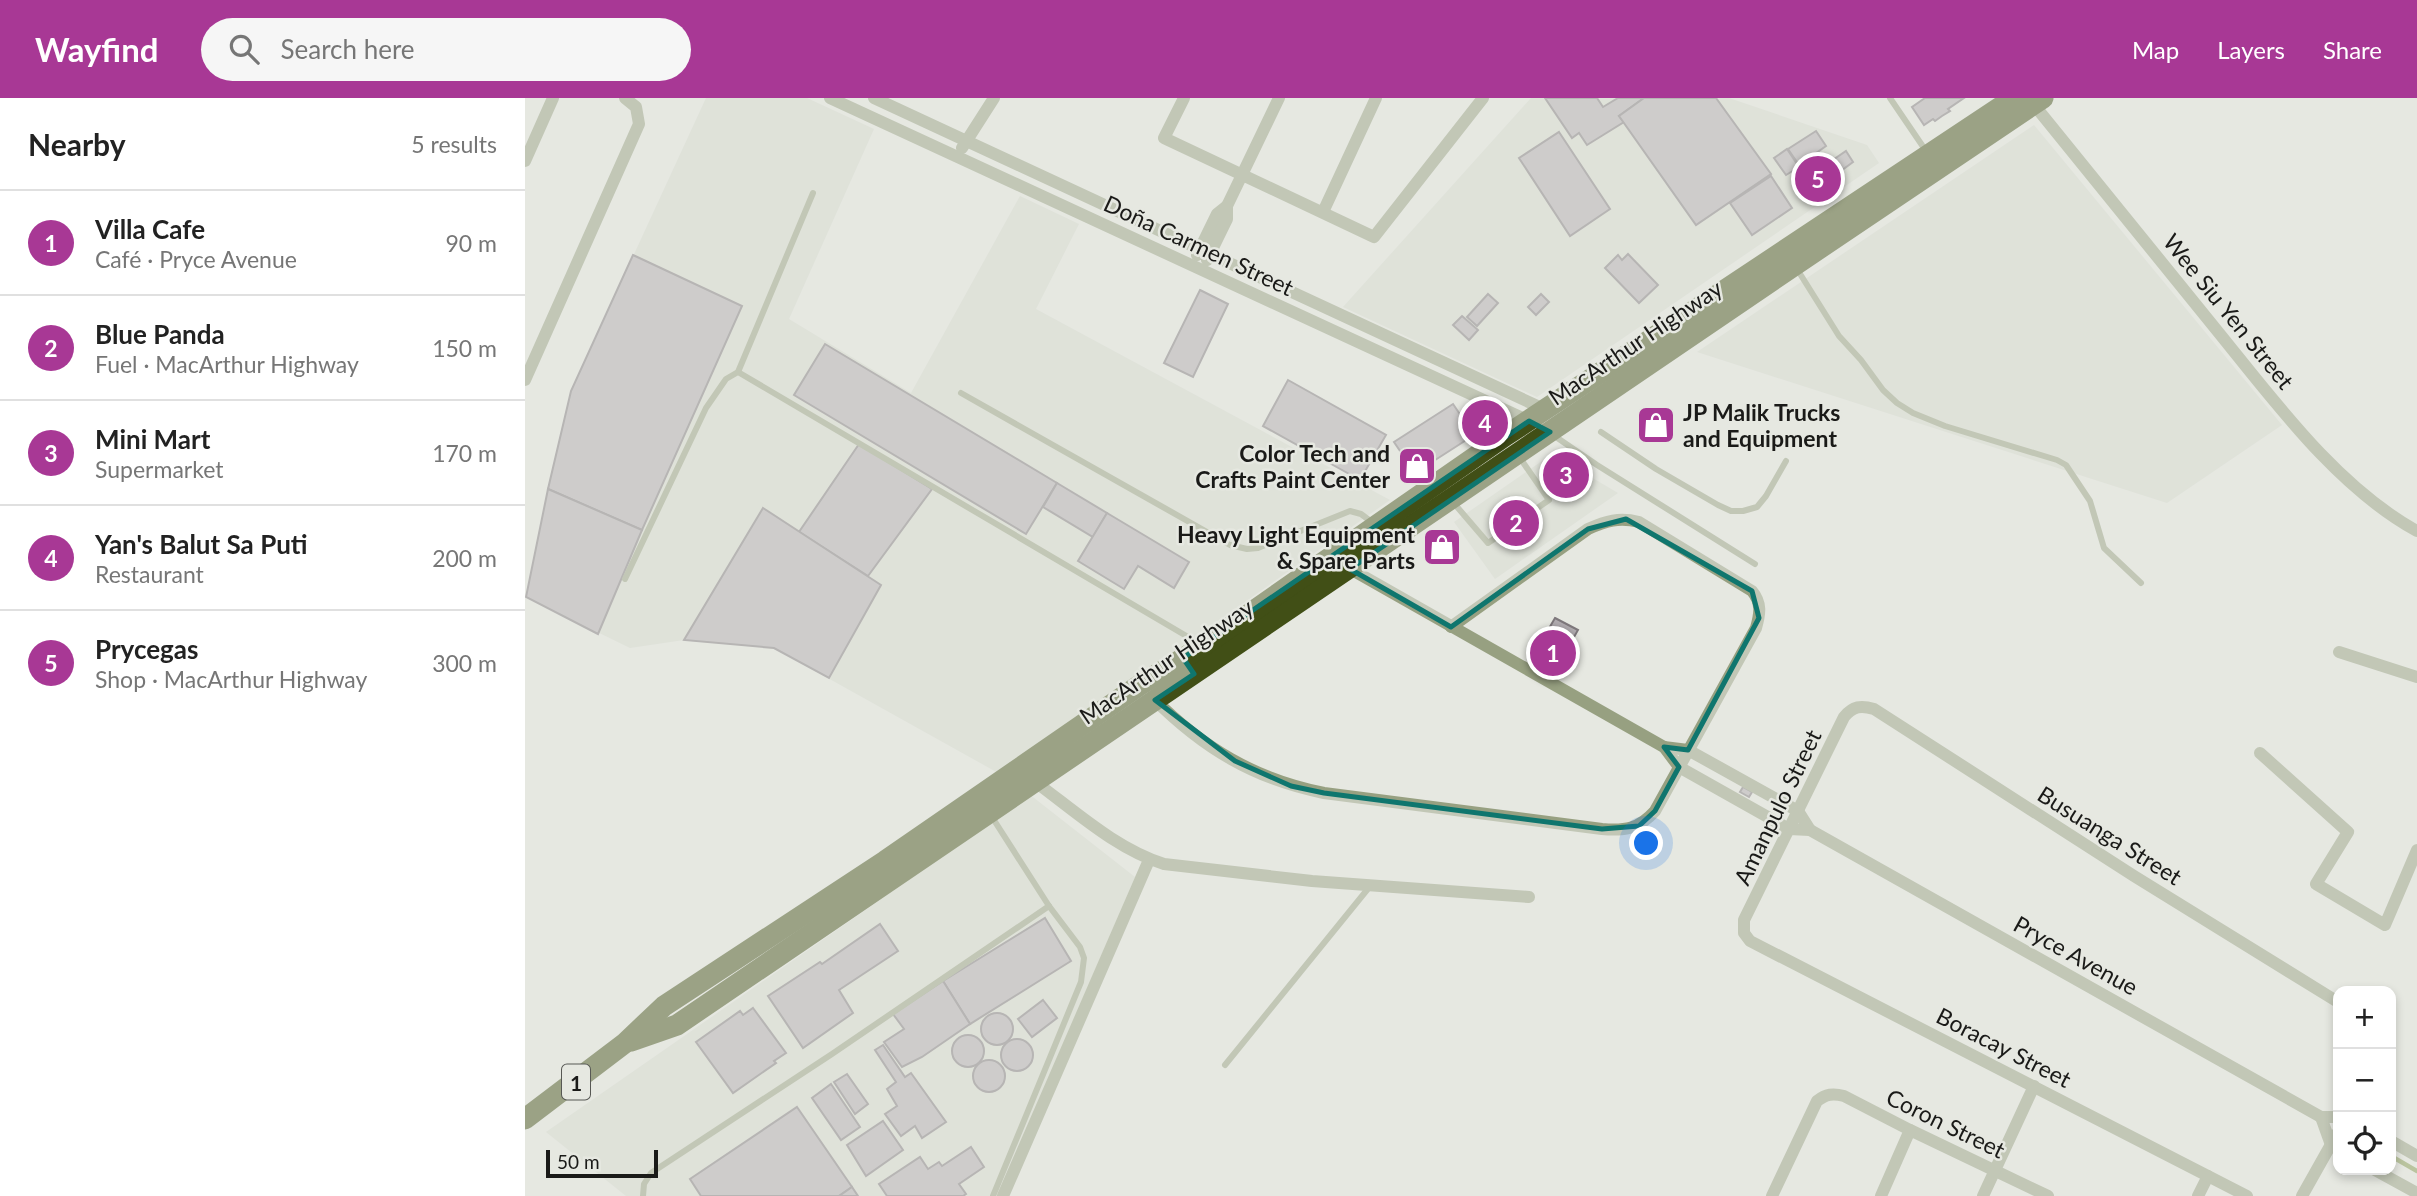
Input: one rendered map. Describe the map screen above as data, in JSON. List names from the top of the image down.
{
  "streets": {
    "highway": ["MacArthur Highway", "1"],
    "street": [
      "Doña Carmen Street",
      "Wee Siu Yen Street",
      "Amanpulo Street",
      "Busuanga Street",
      "Pryce Avenue",
      "Boracay Street",
      "Coron Street"
    ]
  },
  "crossings": [
    ["Doña Carmen Street", "MacArthur Highway"],
    ["Wee Siu Yen Street", "MacArthur Highway"],
    ["MacArthur Highway", "Pryce Avenue"],
    ["Amanpulo Street", "Busuanga Street"],
    ["Amanpulo Street", "Pryce Avenue"],
    ["Amanpulo Street", "Boracay Street"]
  ],
  "places": {
    "shop": ["JP Malik Trucks and Equipment", "Color Tech and Crafts Paint Center", "Heavy Light Equipment & Spare Parts"]
  },
  "scale_bar": "50 m",
  "page": {
    "header": "Wayfind",
    "search": "Search here",
    "nav": ["Map", "Layers", "Share"],
    "heading": ["Nearby", "5 results"],
    "pins": [
      "5",
      "4",
      "3",
      "2",
      "1"
    ],
    "list": [
      {
        "mark": "1",
        "name": "Villa Cafe",
        "note": "Café · Pryce Avenue",
        "value": "90 m"
      },
      {
        "mark": "2",
        "name": "Blue Panda",
        "note": "Fuel · MacArthur Highway",
        "value": "150 m"
      },
      {
        "mark": "3",
        "name": "Mini Mart",
        "note": "Supermarket",
        "value": "170 m"
      },
      {
        "mark": "4",
        "name": "Yan's Balut Sa Puti",
        "note": "Restaurant",
        "value": "200 m"
      },
      {
        "mark": "5",
        "name": "Prycegas",
        "note": "Shop · MacArthur Highway",
        "value": "300 m"
      }
    ],
    "map_buttons": ["+", "−"],
    "scale": "50 m"
  }
}
